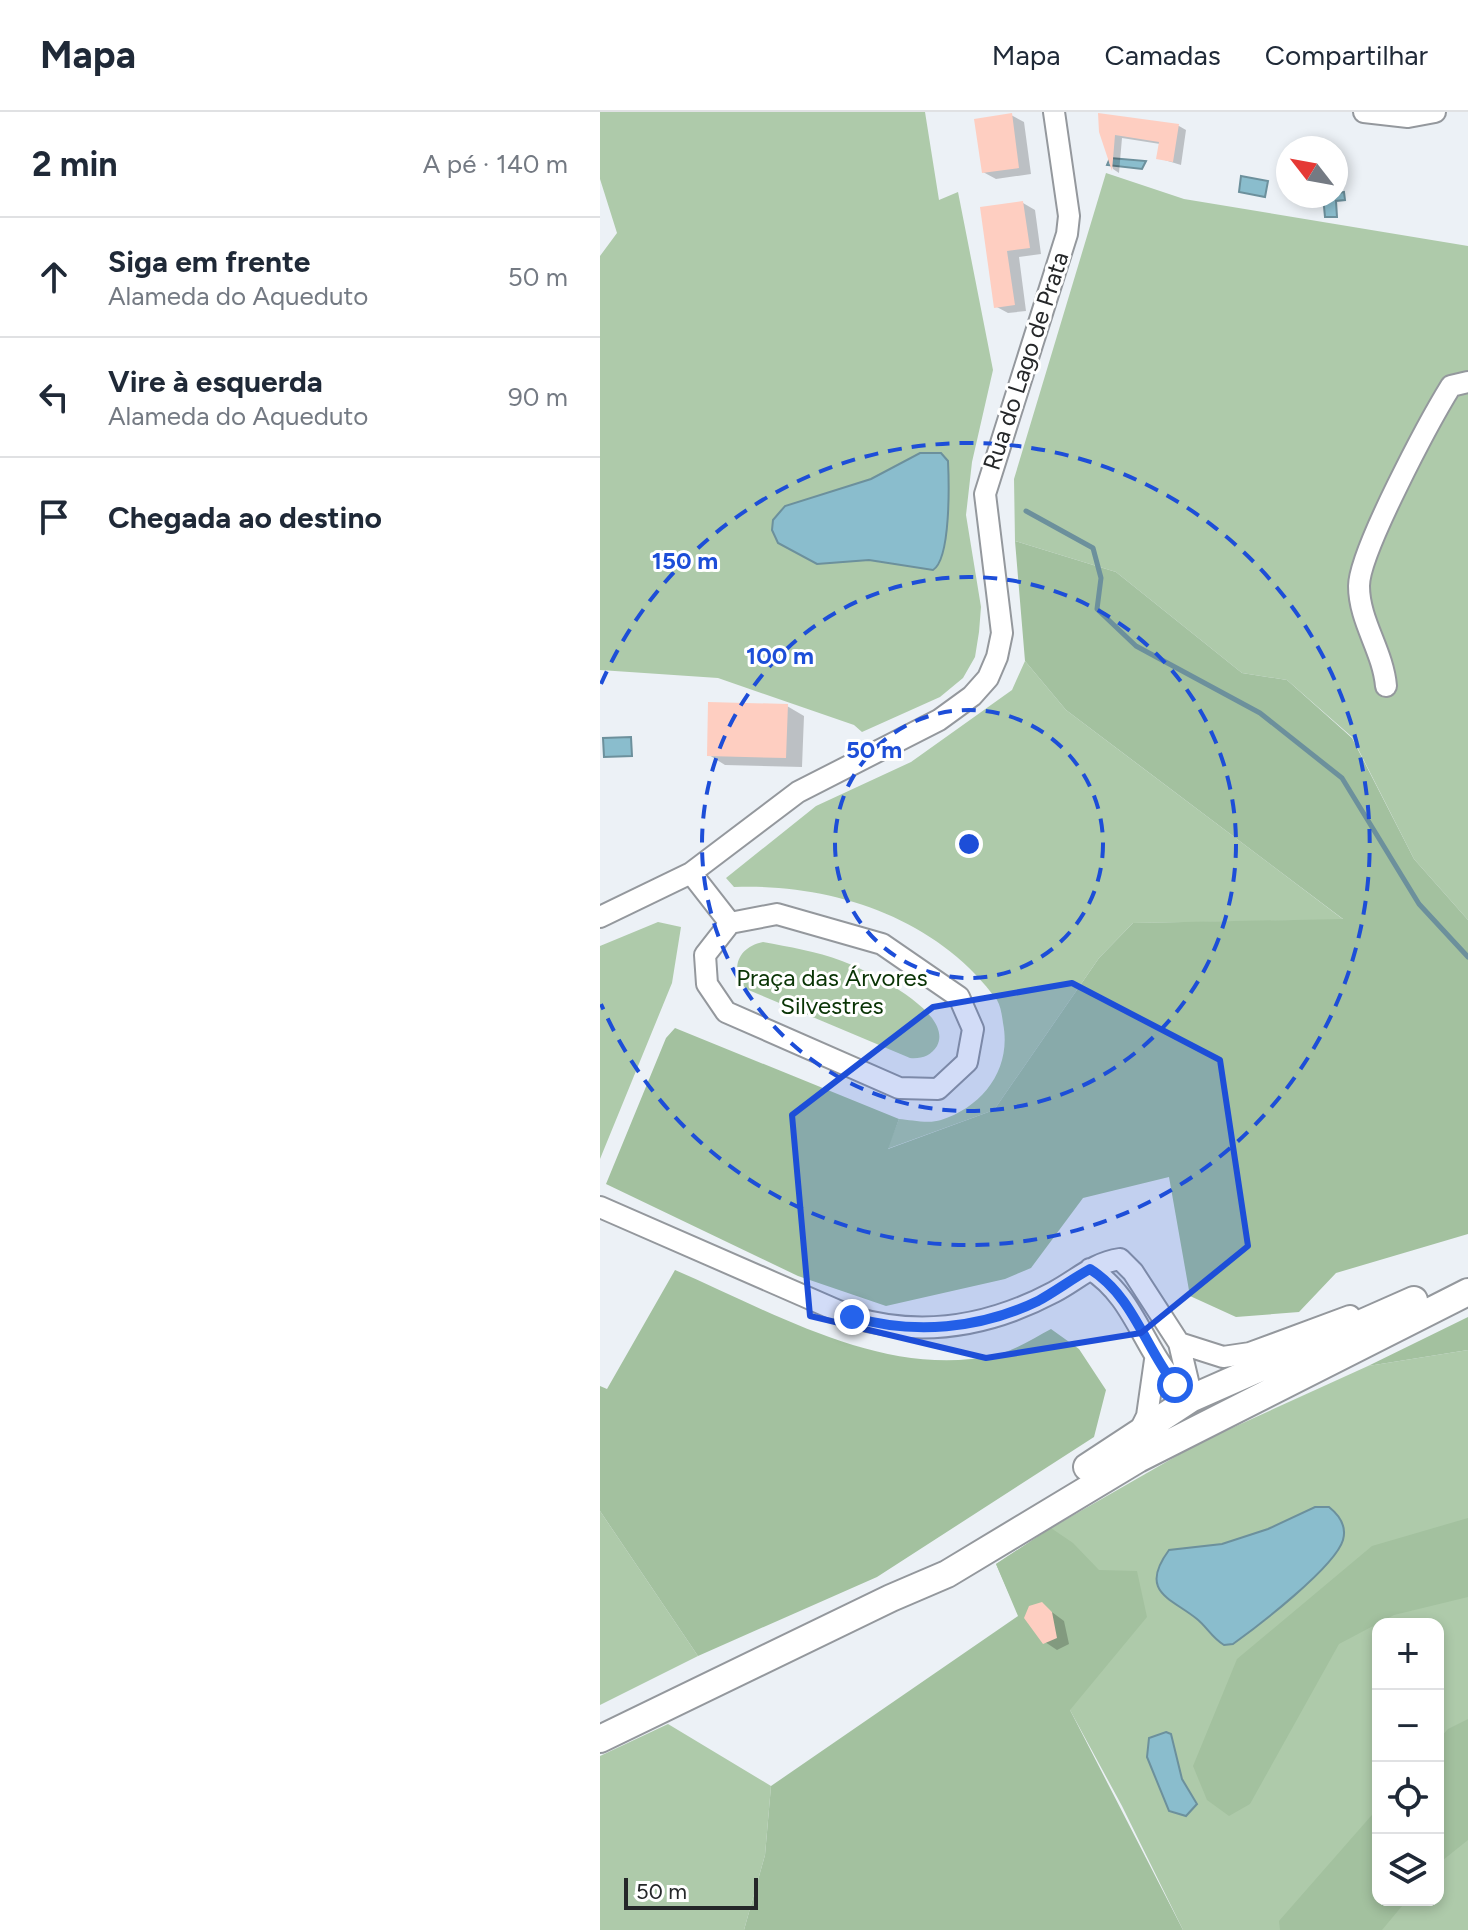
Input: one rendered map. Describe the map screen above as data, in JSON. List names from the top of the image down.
{
  "streets": {
    "street": ["Rua do Lago de Prata"]
  },
  "parks": ["Praça das Árvores Silvestres"],
  "scale_bar": "50 m",
  "north": "top left",
  "page": {
    "header": "Mapa",
    "nav": ["Mapa", "Camadas", "Compartilhar"],
    "heading": ["2 min", "A pé · 140 m"],
    "list": [
      ["Siga em frente", "Alameda do Aqueduto", "50 m"],
      ["Vire à esquerda", "Alameda do Aqueduto", "90 m"],
      "Chegada ao destino"
    ],
    "map_buttons": ["+", "−"],
    "scale": "50 m"
  },
  "rings": ["150 m", "100 m", "50 m"]
}
